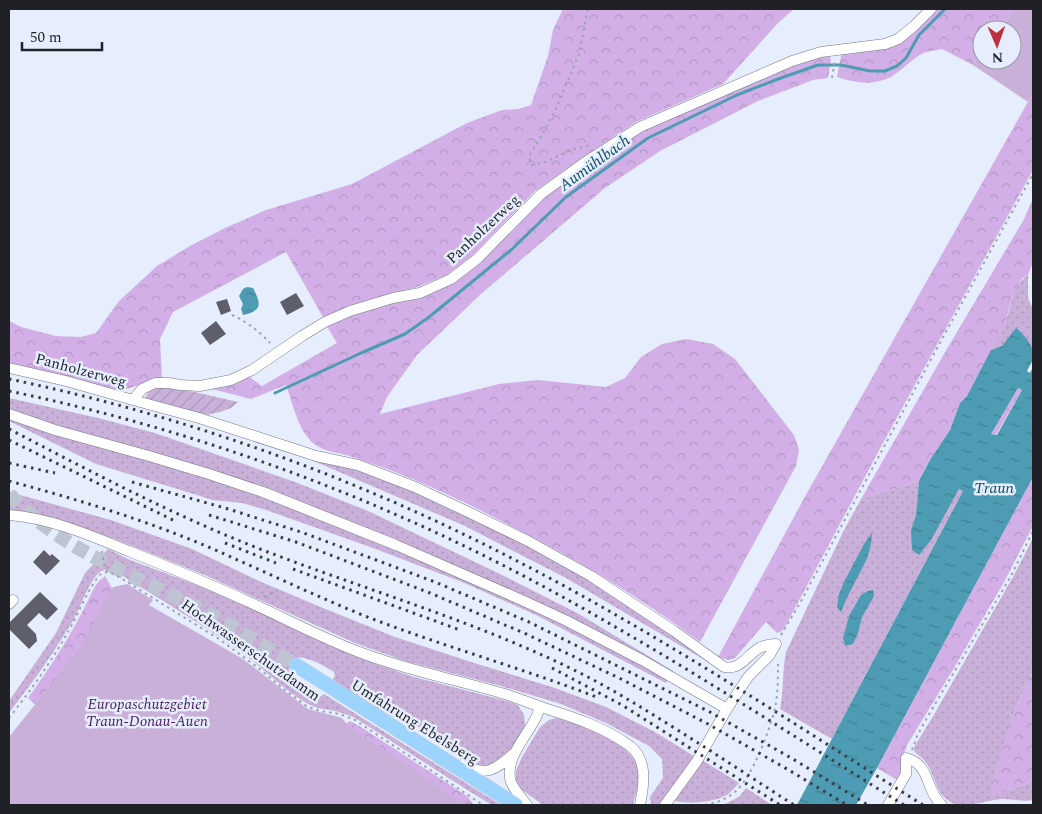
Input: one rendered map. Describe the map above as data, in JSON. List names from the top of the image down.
{
  "streets": {
    "main road": ["Umfahrung Ebelsberg"],
    "street": ["Panholzerweg"],
    "path": ["Hochwasserschutzdamm"]
  },
  "water": ["Aumühlbach", "Traun"],
  "parks": ["Europaschutzgebiet Traun-Donau-Auen"],
  "scale_bar": "50 m",
  "north": "bottom"
}
